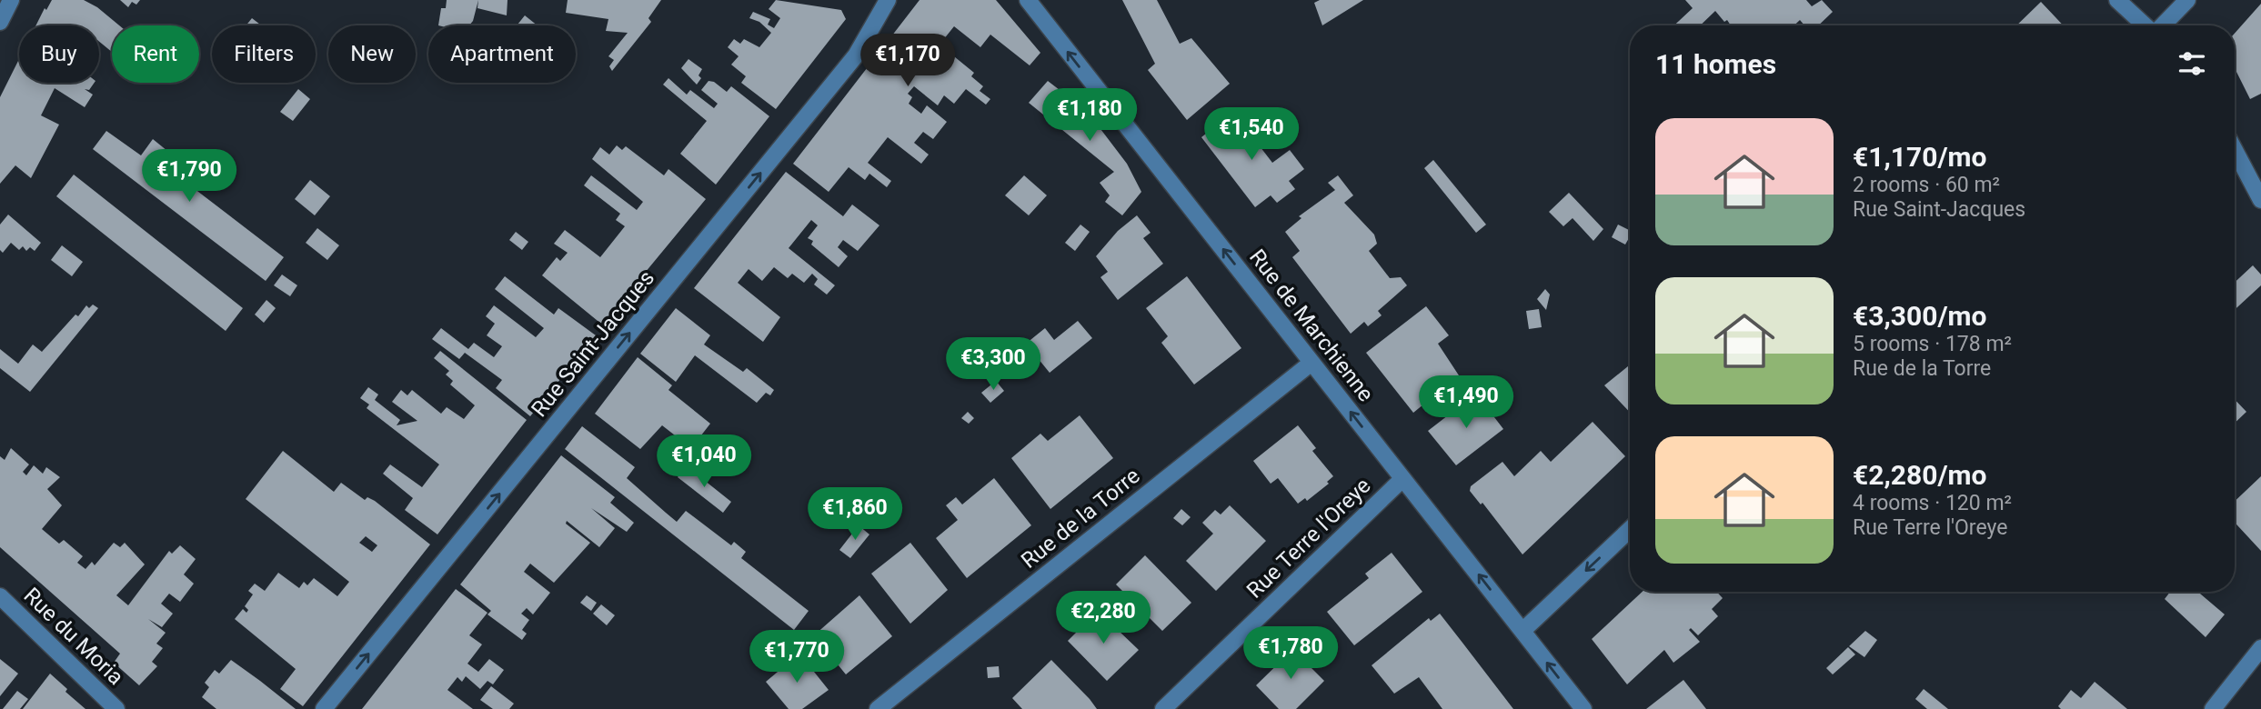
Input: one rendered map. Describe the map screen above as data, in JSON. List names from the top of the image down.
{
  "streets": {
    "street": [
      "Rue de Marchienne",
      "Rue Saint-Jacques",
      "Rue de la Torre",
      "Rue Terre l'Oreye",
      "Rue du Moria"
    ]
  },
  "crossings": [
    ["Rue de Marchienne", "Rue de la Torre"],
    ["Rue de Marchienne", "Rue Terre l'Oreye"]
  ],
  "one_way": ["Rue de Marchienne", "Rue Saint-Jacques"],
  "page": {
    "chip": [
      "Buy",
      "Rent",
      "Filters",
      "New",
      "Apartment"
    ],
    "heading": "11 homes",
    "price": [
      "€1,170",
      "€1,180",
      "€1,540",
      "€1,790",
      "€3,300",
      "€1,490",
      "€1,040",
      "€1,860",
      "€2,280",
      "€1,780",
      "€1,770"
    ],
    "list": [
      {
        "name": "€1,170/mo",
        "note": "2 rooms · 60 m² · Rue Saint-Jacques"
      },
      {
        "name": "€3,300/mo",
        "note": "5 rooms · 178 m² · Rue de la Torre"
      },
      {
        "name": "€2,280/mo",
        "note": "4 rooms · 120 m² · Rue Terre l'Oreye"
      }
    ]
  }
}
